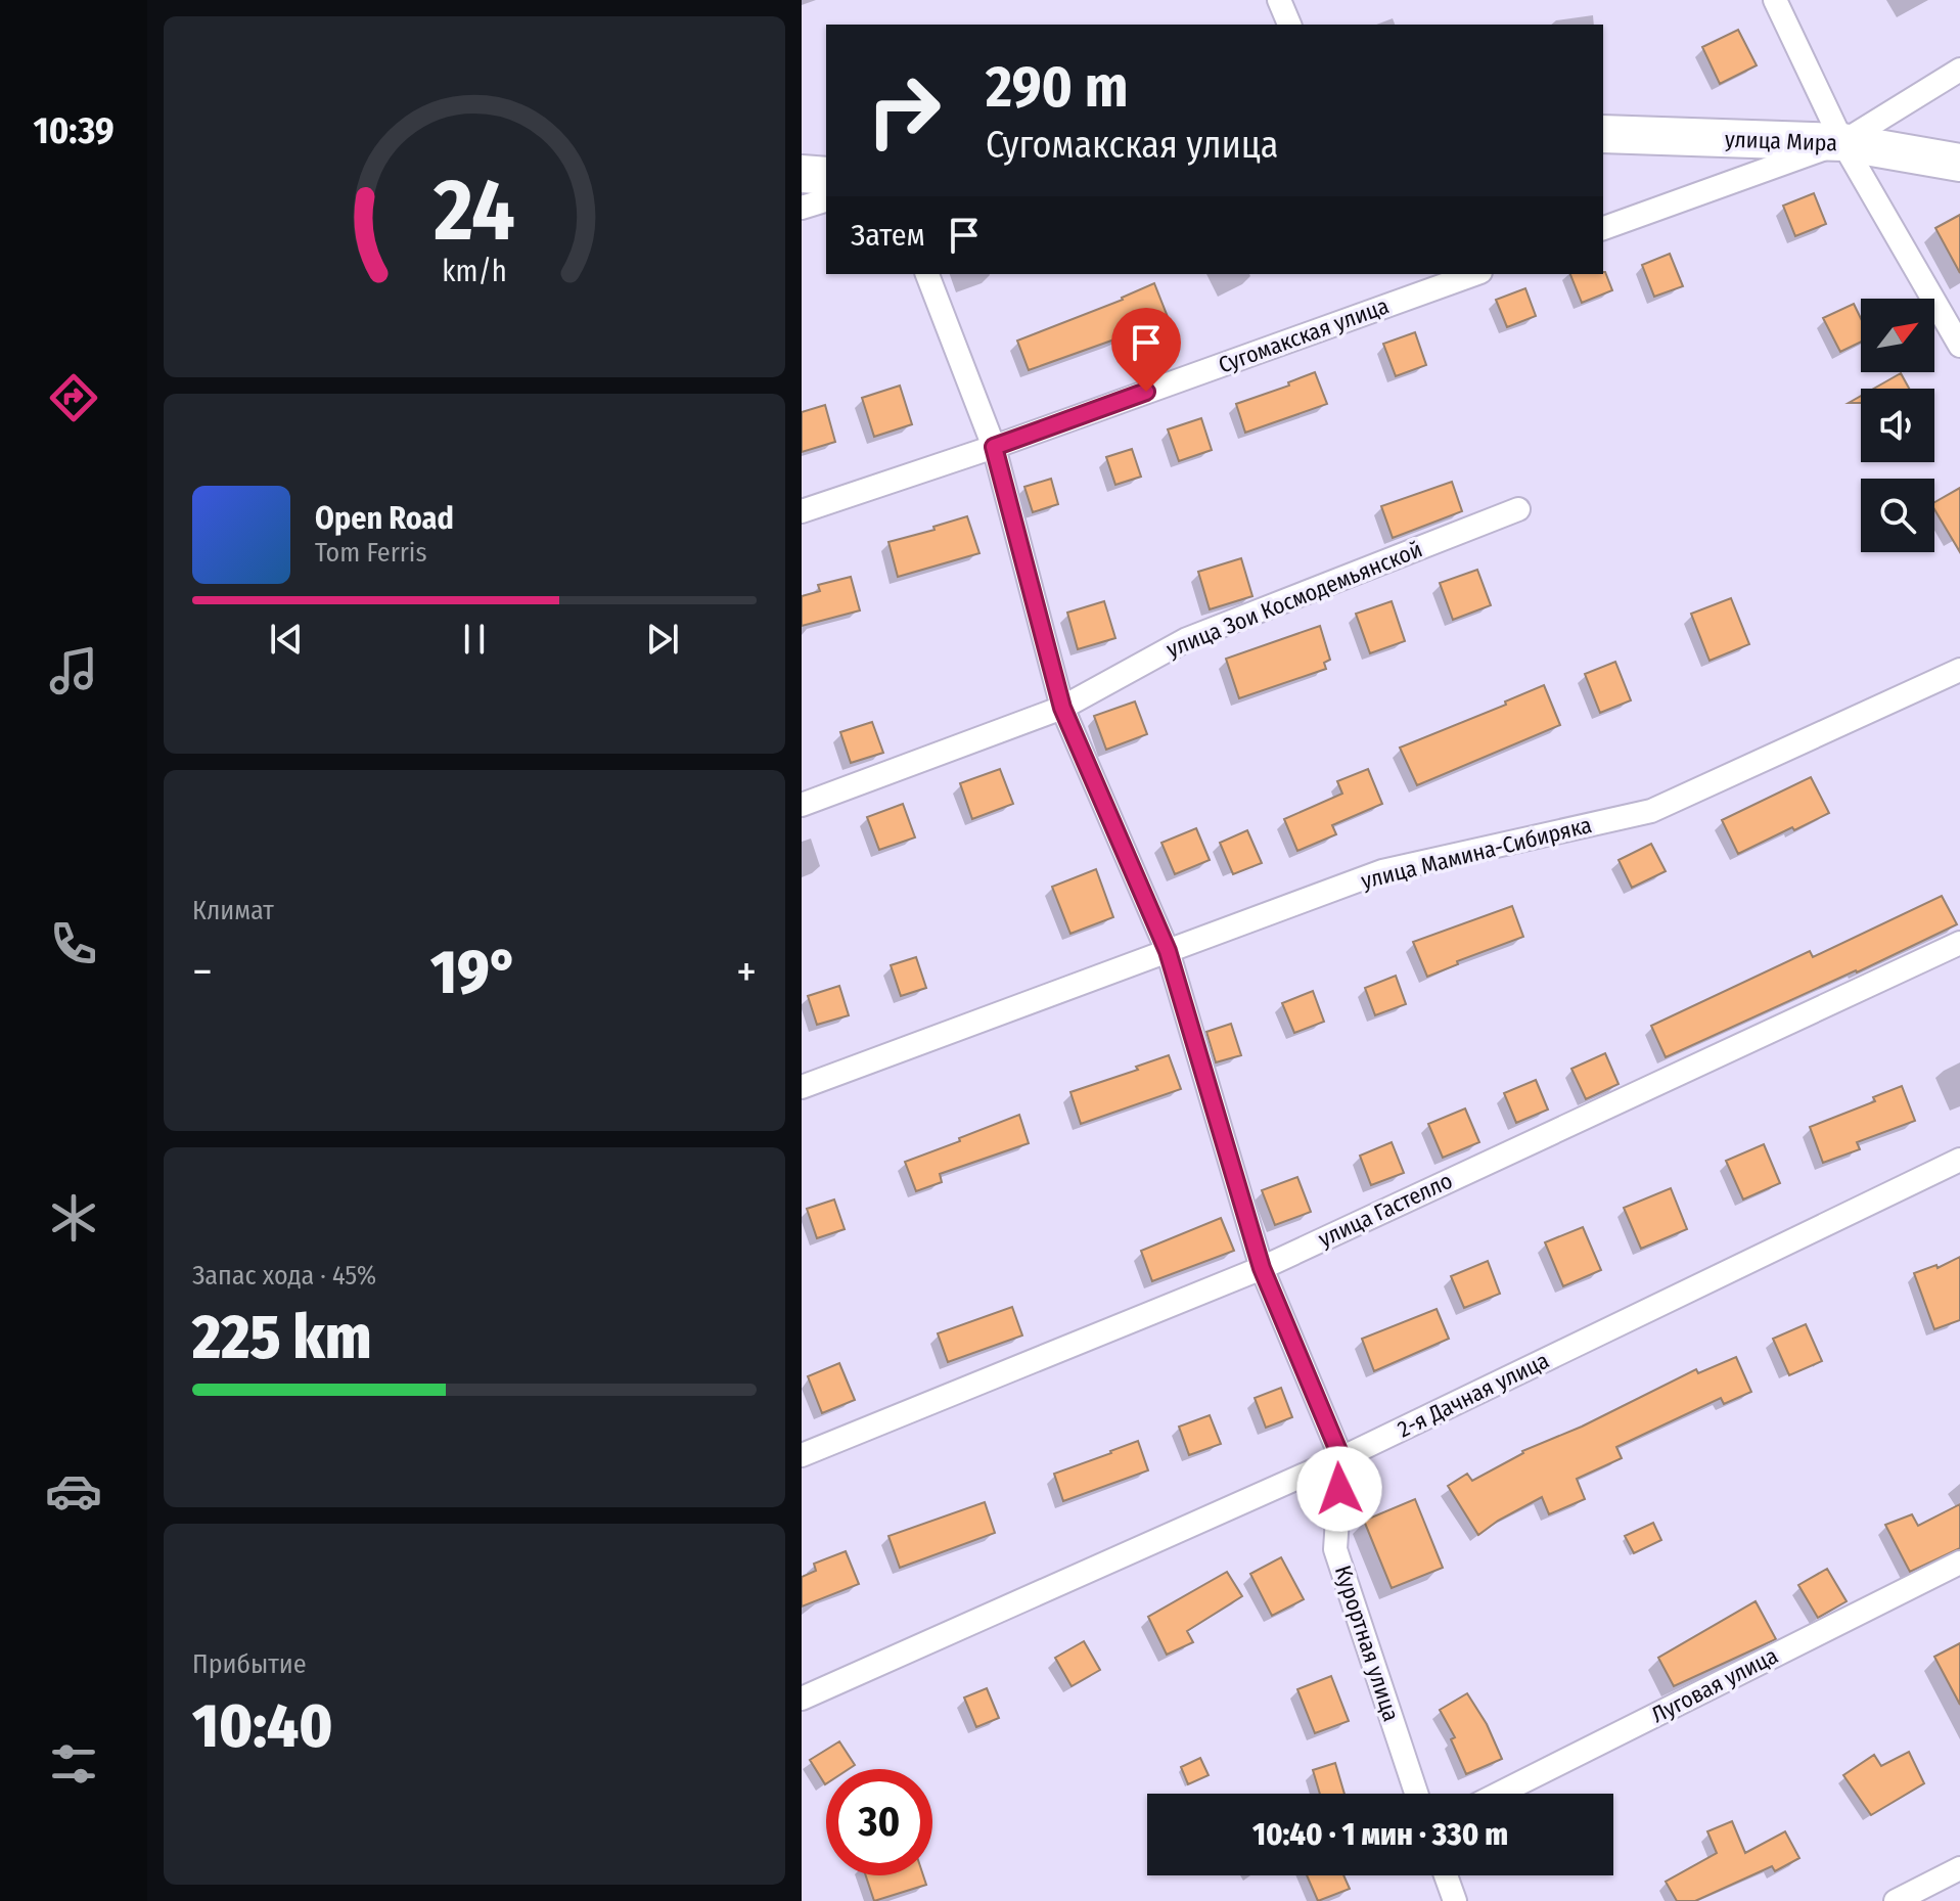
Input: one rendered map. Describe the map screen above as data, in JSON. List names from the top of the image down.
{
  "streets": {
    "main road": ["улица Мира"],
    "street": [
      "Сугомакская улица",
      "улица Зои Космодемьянской",
      "улица Мамина-Сибиряка",
      "улица Гастелло",
      "2-я Дачная улица",
      "Курортная улица",
      "Луговая улица"
    ]
  },
  "crossings": [
    ["Сугомакская улица", "Курортная улица"],
    ["улица Зои Космодемьянской", "Курортная улица"],
    ["улица Мамина-Сибиряка", "Курортная улица"],
    ["улица Гастелло", "Курортная улица"],
    ["2-я Дачная улица", "Курортная улица"]
  ],
  "north": "top right",
  "page": {
    "tabs": "10:39",
    "turn": ["290 m", "Сугомакская улица"],
    "then": "Затем",
    "song": ["Open Road", "Tom Ferris"],
    "tile": [
      "Климат",
      ["Запас хода · 45%", "225 km"],
      ["Прибытие", "10:40"]
    ],
    "heat": ["−", "19°", "+"],
    "limit": "30",
    "trip": "10:40 · 1 мин · 330 m",
    "gauge": ["24", "km/h"]
  }
}
